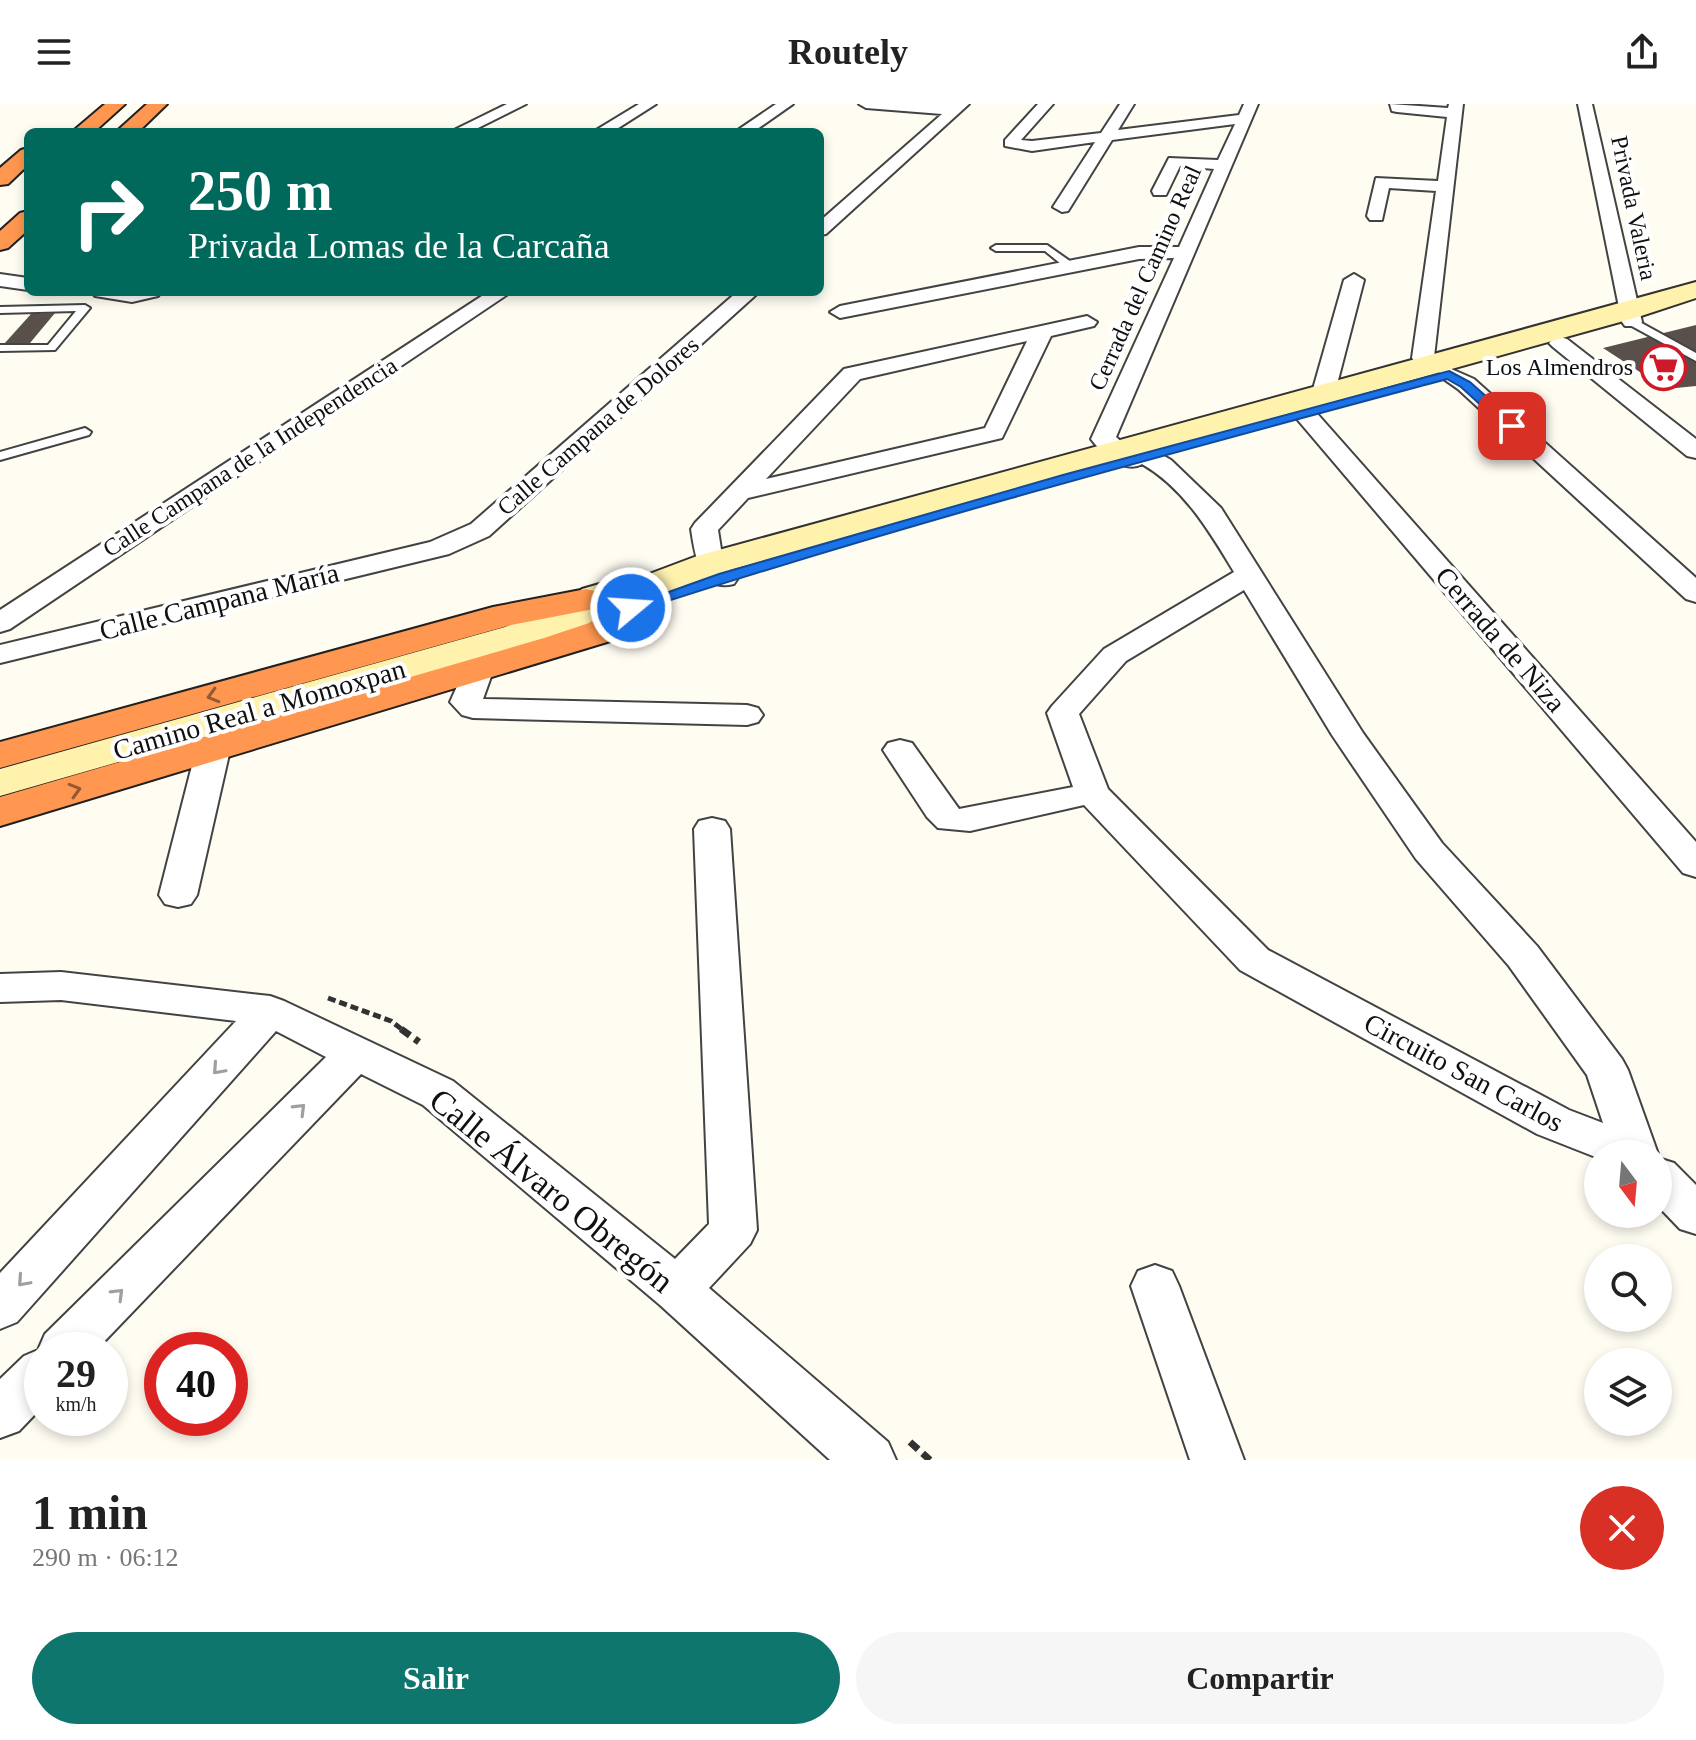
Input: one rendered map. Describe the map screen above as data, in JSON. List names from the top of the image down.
{
  "streets": {
    "street": [
      "Privada Valeria",
      "Cerrada del Camino Real",
      "Calle Campana de Dolores",
      "Calle Campana de la Independencia",
      "Calle Campana María",
      "Cerrada de Niza",
      "Camino Real a Momoxpan",
      "Circuito San Carlos",
      "Calle Álvaro Obregón"
    ]
  },
  "crossings": [
    ["Privada Valeria", "Camino Real a Momoxpan"],
    ["Cerrada del Camino Real", "Camino Real a Momoxpan"],
    ["Calle Campana de Dolores", "Calle Campana María"],
    ["Cerrada de Niza", "Camino Real a Momoxpan"]
  ],
  "places": {
    "supermarket": ["Los Almendros"]
  },
  "north": "bottom",
  "page": {
    "header": "Routely",
    "turn": ["250 m", "Privada Lomas de la Carcaña"],
    "speed": "29 km/h",
    "limit": "40",
    "heading": ["1 min", "290 m · 06:12"],
    "buttons": ["Salir", "Compartir"]
  }
}
